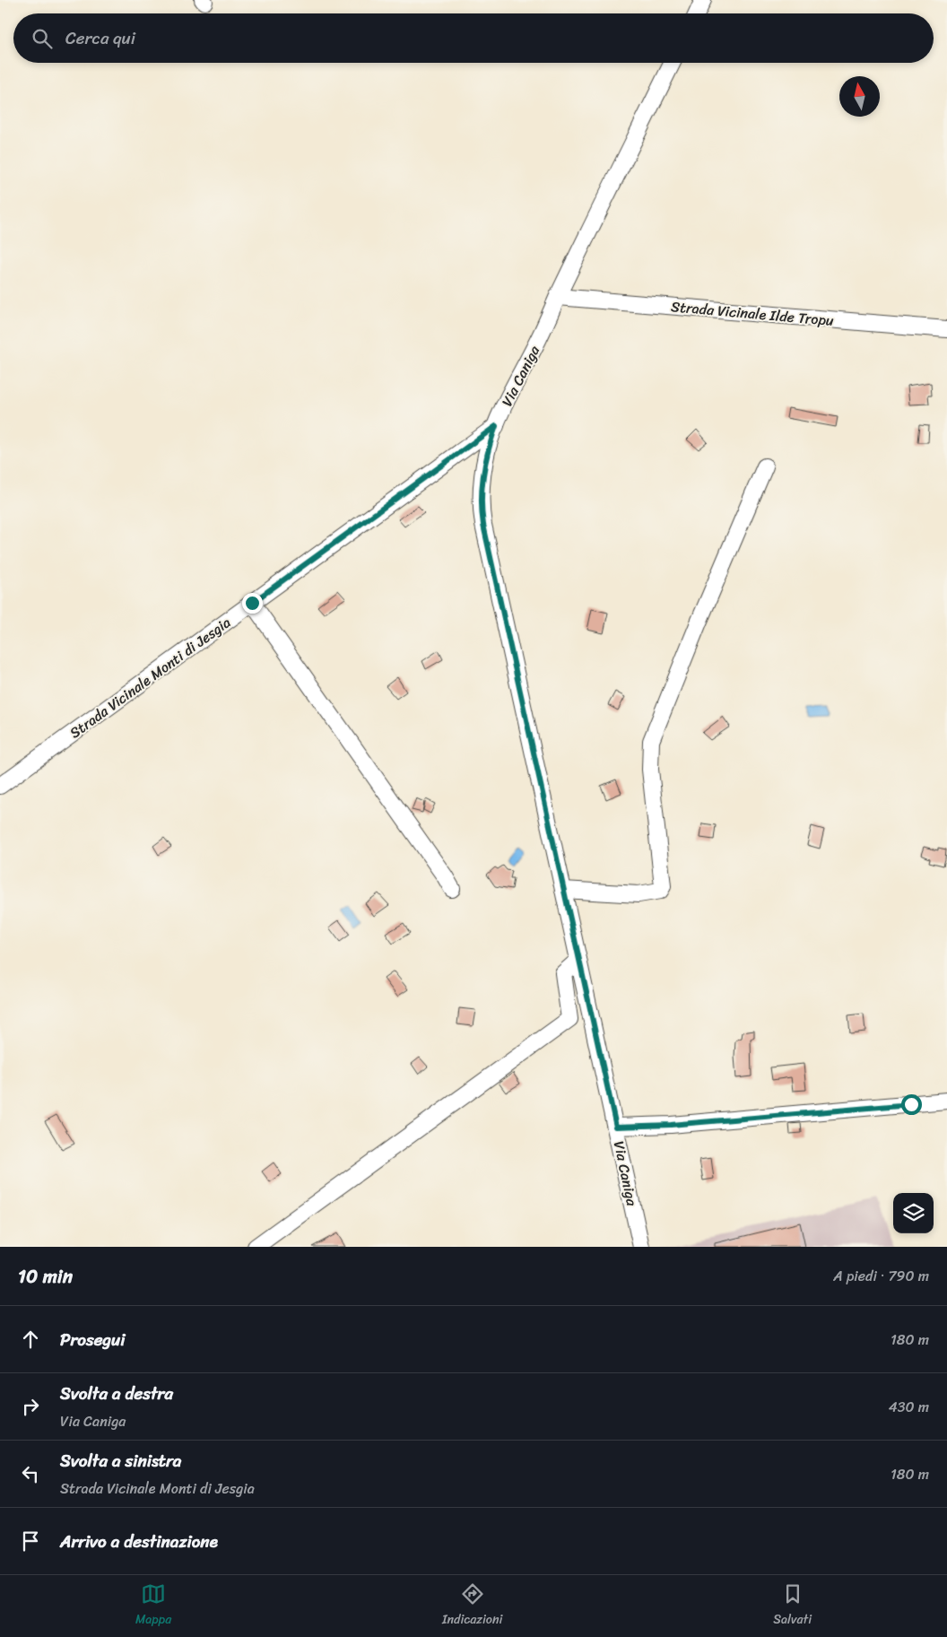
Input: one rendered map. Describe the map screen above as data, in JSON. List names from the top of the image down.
{
  "streets": {
    "street": ["Strada Vicinale Ilde Tropu", "Via Caniga", "Strada Vicinale Monti di Jesgia"]
  },
  "crossings": [
    ["Strada Vicinale Ilde Tropu", "Via Caniga"],
    ["Via Caniga", "Strada Vicinale Monti di Jesgia"]
  ],
  "north": "top",
  "page": {
    "search": "Cerca qui",
    "heading": ["10 min", "A piedi · 790 m"],
    "list": [
      ["Prosegui", "180 m"],
      ["Svolta a destra", "Via Caniga", "430 m"],
      ["Svolta a sinistra", "Strada Vicinale Monti di Jesgia", "180 m"],
      "Arrivo a destinazione"
    ],
    "nav": ["Mappa", "Indicazioni", "Salvati"]
  }
}
